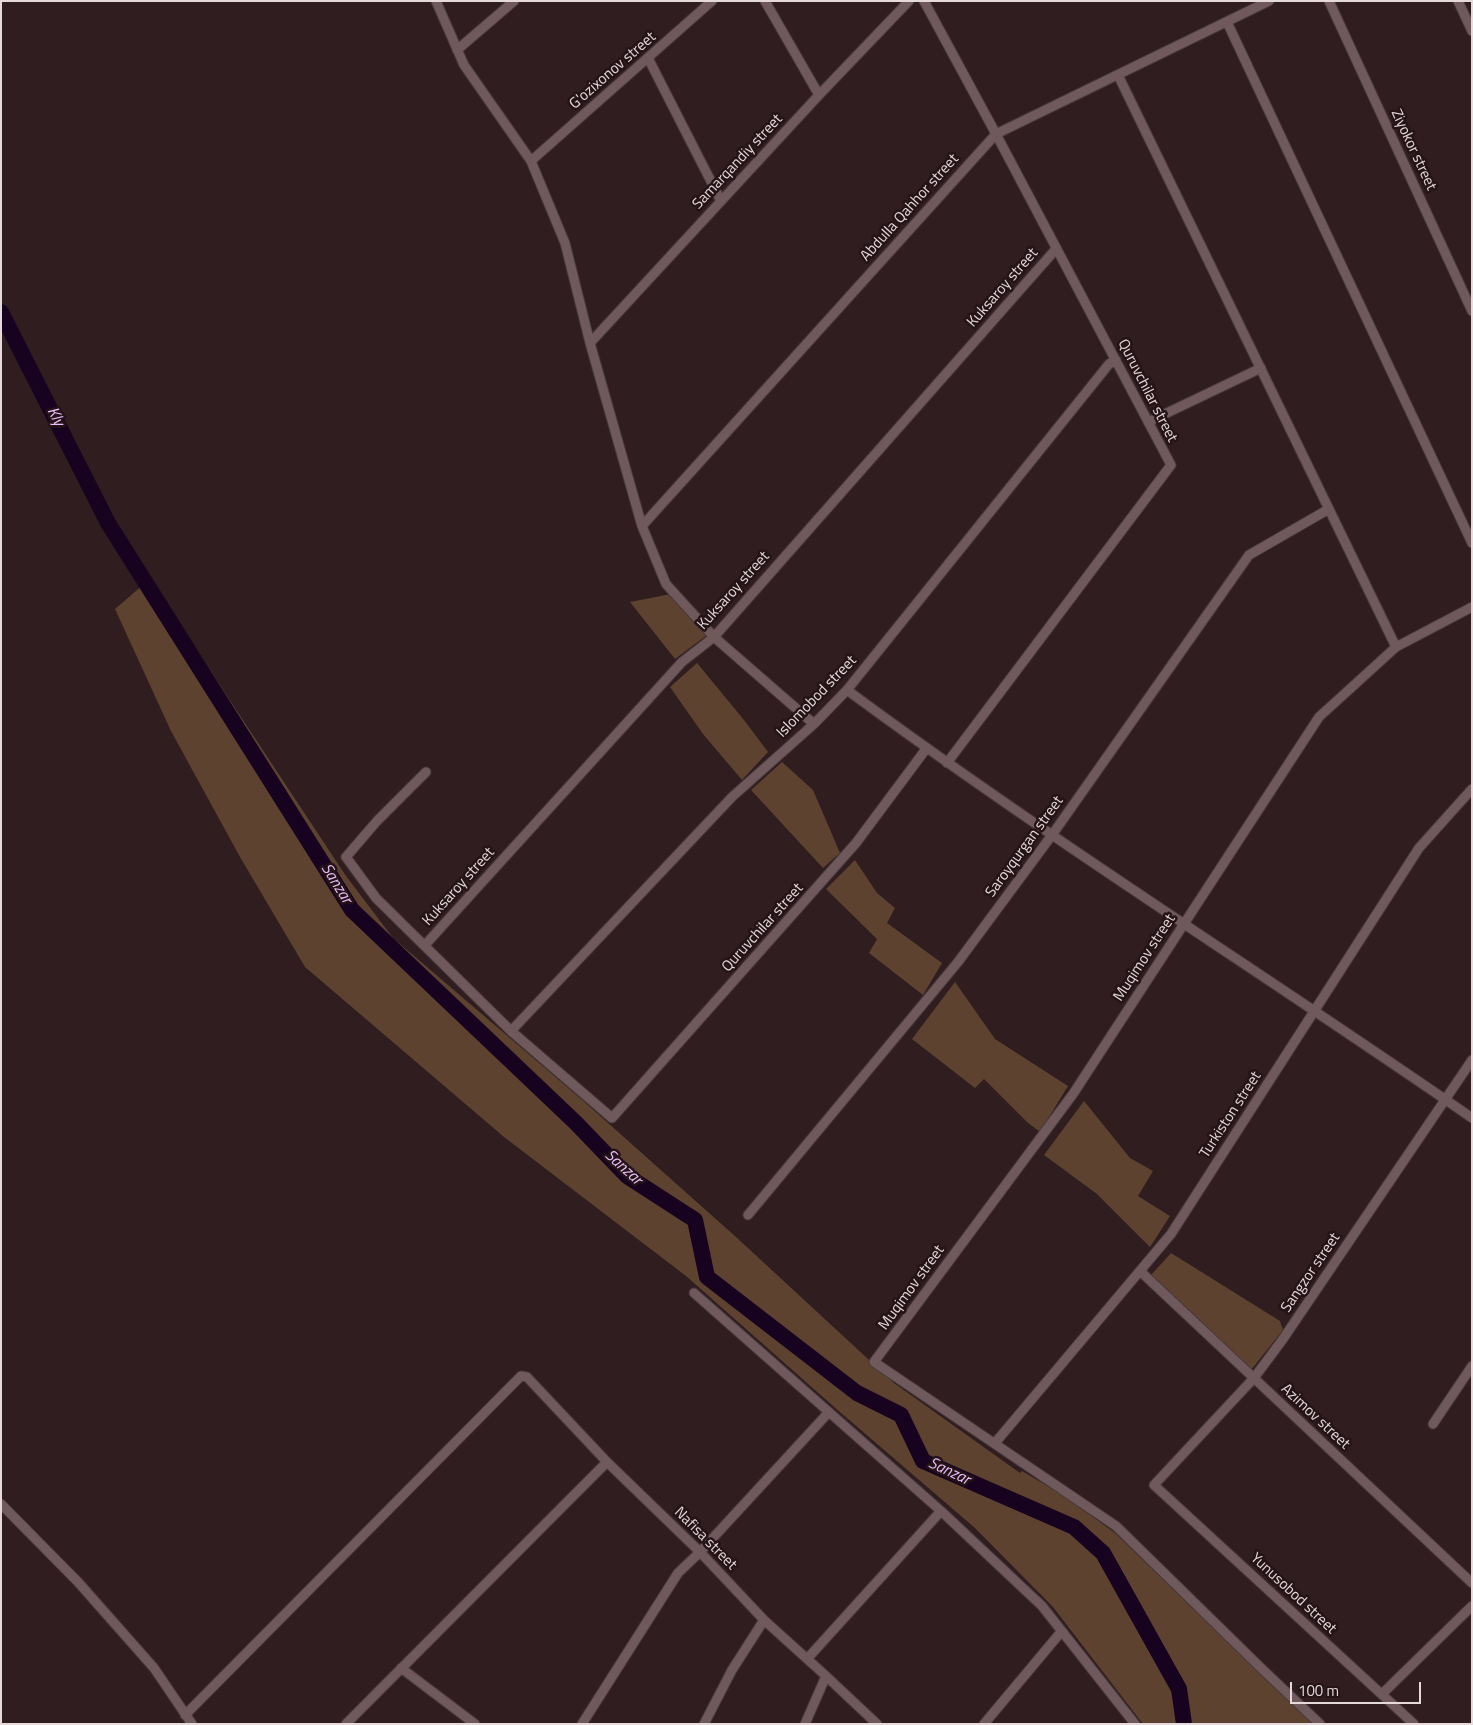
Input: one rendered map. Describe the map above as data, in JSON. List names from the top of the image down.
{
  "streets": {
    "street": [
      "G'ozixonov street",
      "Ziyokor street",
      "Samarqandiy street",
      "Abdulla Qahhor street",
      "Kuksaroy street",
      "Quruvchilar street",
      "Islomobod street",
      "Saroyqurgan street",
      "Muqimov street",
      "Turkiston street",
      "Sangzor street",
      "Azimov street",
      "Nafisa street",
      "Yunusobod street"
    ]
  },
  "crossings": [
    ["Abdulla Qahhor street", "Quruvchilar street"],
    ["Kuksaroy street", "Quruvchilar street"],
    ["Quruvchilar street", "Islomobod street"],
    ["Muqimov street", "Turkiston street"],
    ["Turkiston street", "Azimov street"],
    ["Sangzor street", "Azimov street"],
    ["Sangzor street", "Yunusobod street"]
  ],
  "water": ["Kly", "Sanzar"],
  "scale_bar": "100 m"
}
